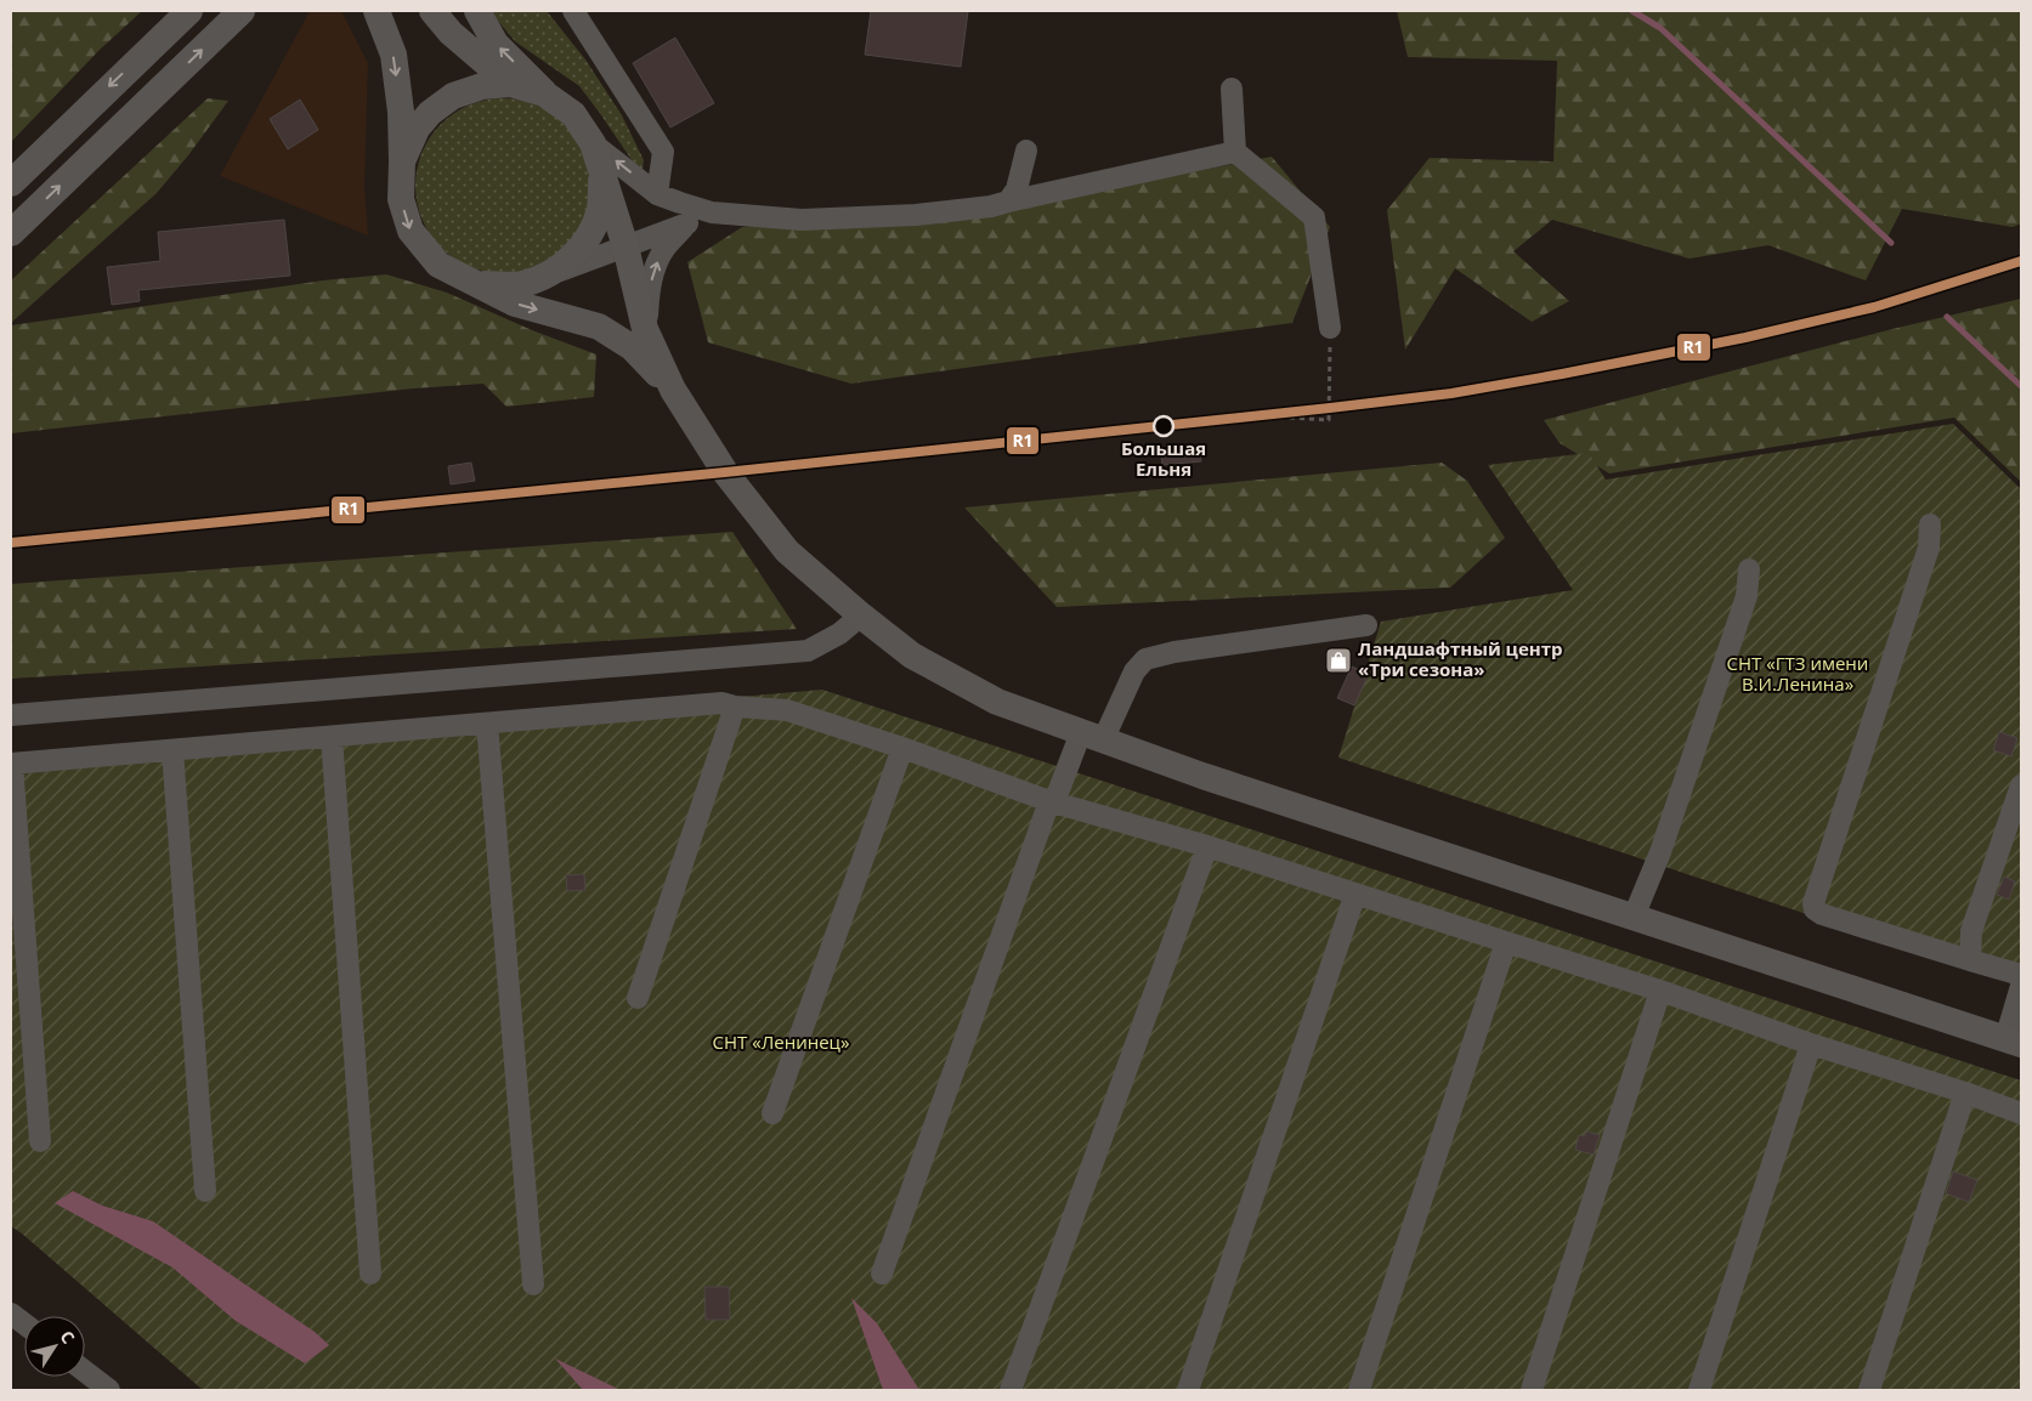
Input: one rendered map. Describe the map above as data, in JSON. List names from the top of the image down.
{
  "parks": ["СНТ «ГТЗ имени В.И.Ленина»", "СНТ «Ленинец»"],
  "places": {
    "other": ["Большая Ельня"],
    "shop": ["Ландшафтный центр «Три сезона»"]
  },
  "lines": ["transit line R1"],
  "north": "top right"
}
